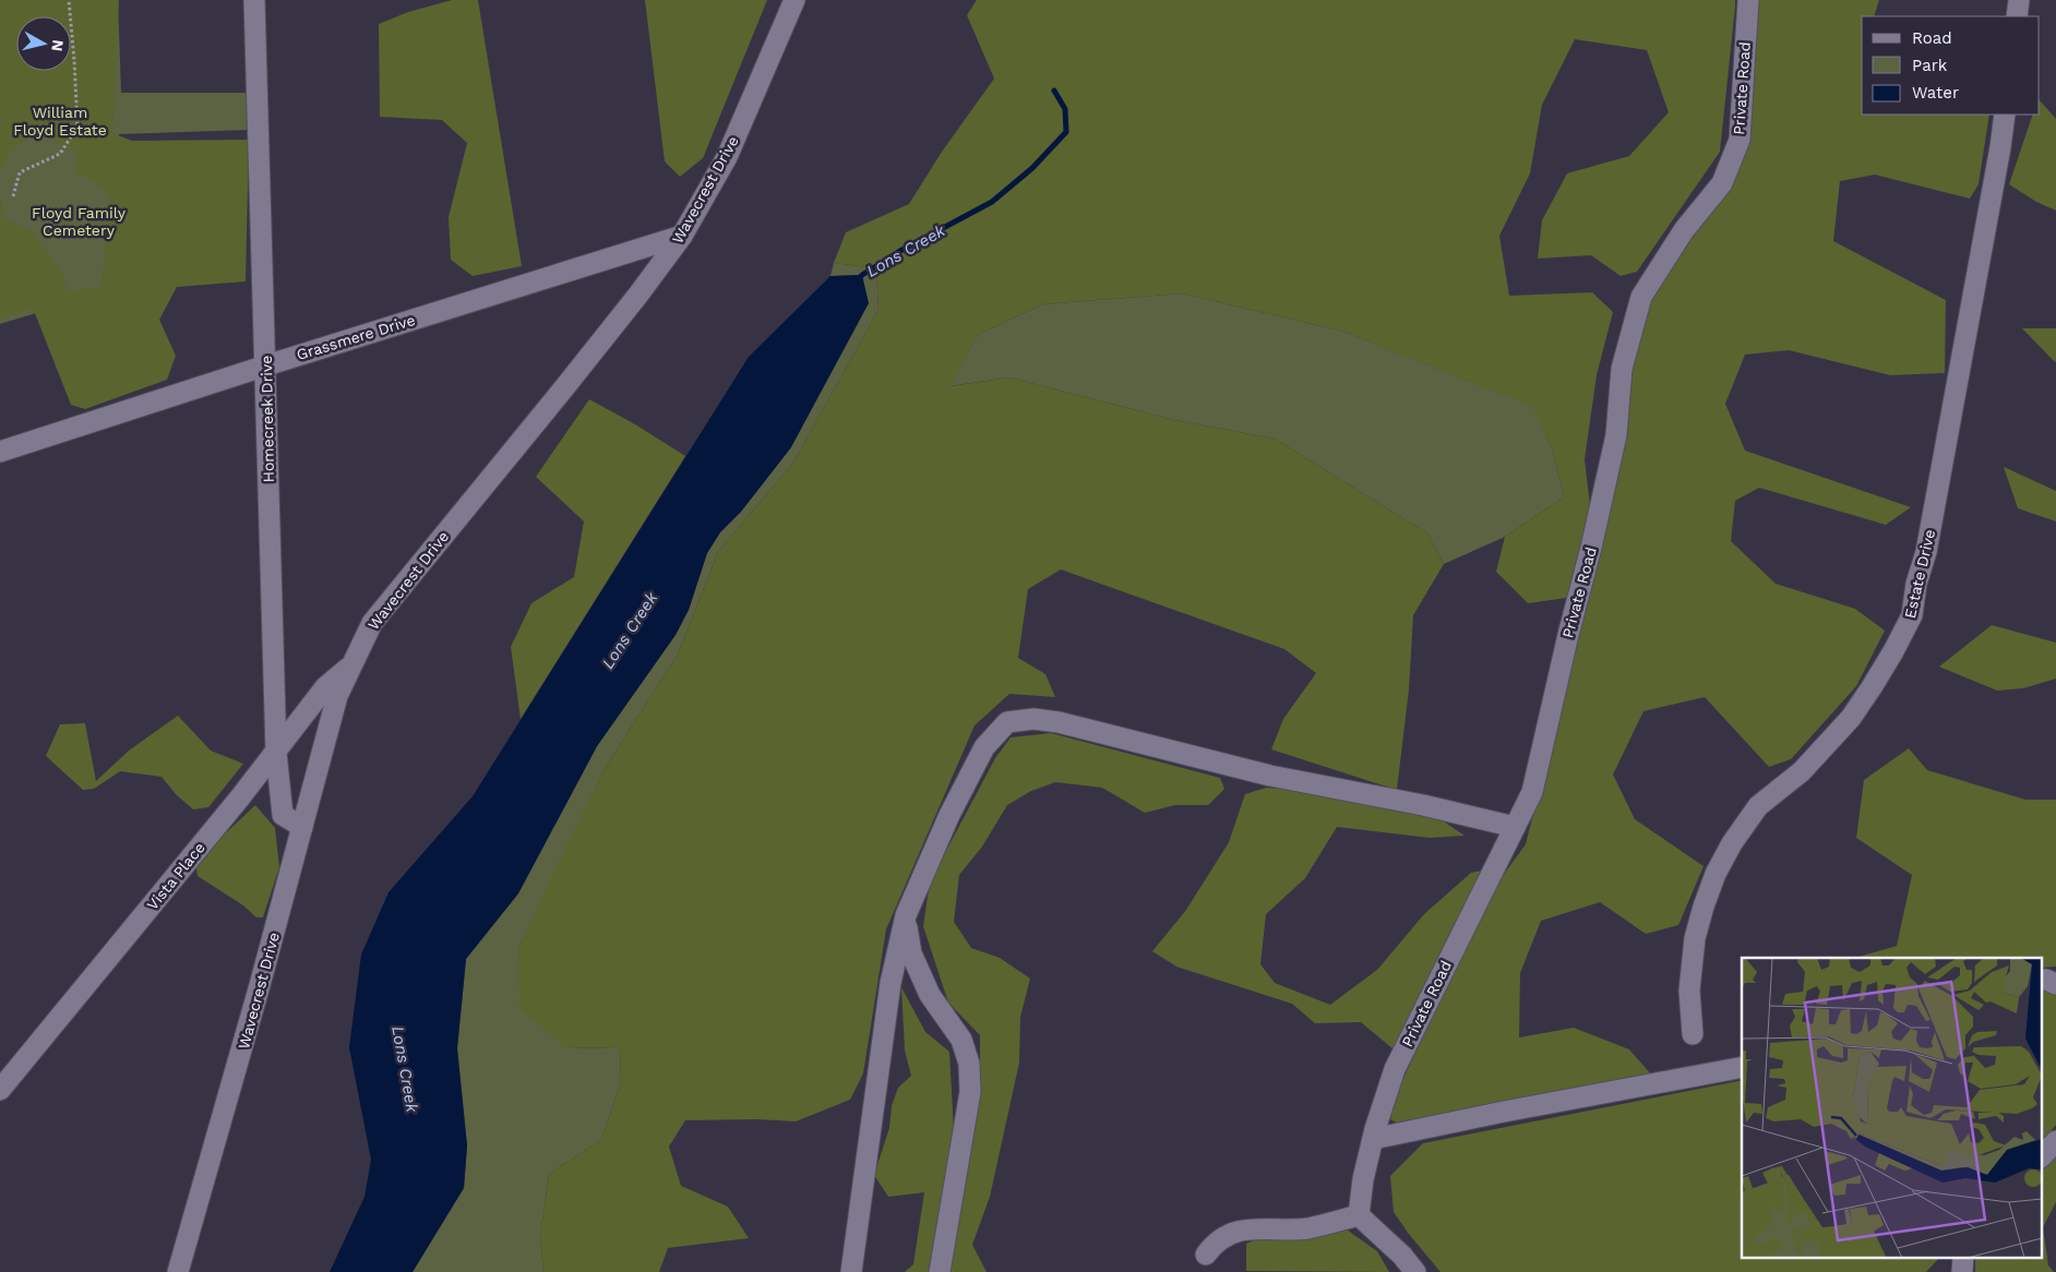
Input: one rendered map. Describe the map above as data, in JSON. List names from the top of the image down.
{
  "streets": {
    "street": [
      "Private Road",
      "Wavecrest Drive",
      "Grassmere Drive",
      "Homecreek Drive",
      "Estate Drive",
      "Vista Place"
    ]
  },
  "crossings": [
    ["Wavecrest Drive", "Grassmere Drive"],
    ["Wavecrest Drive", "Homecreek Drive"],
    ["Wavecrest Drive", "Vista Place"],
    ["Grassmere Drive", "Homecreek Drive"],
    ["Homecreek Drive", "Vista Place"]
  ],
  "water": ["Lons Creek"],
  "parks": ["William Floyd Estate", "Floyd Family Cemetery"],
  "legend": ["Road", "Park", "Water"],
  "north": "right"
}
